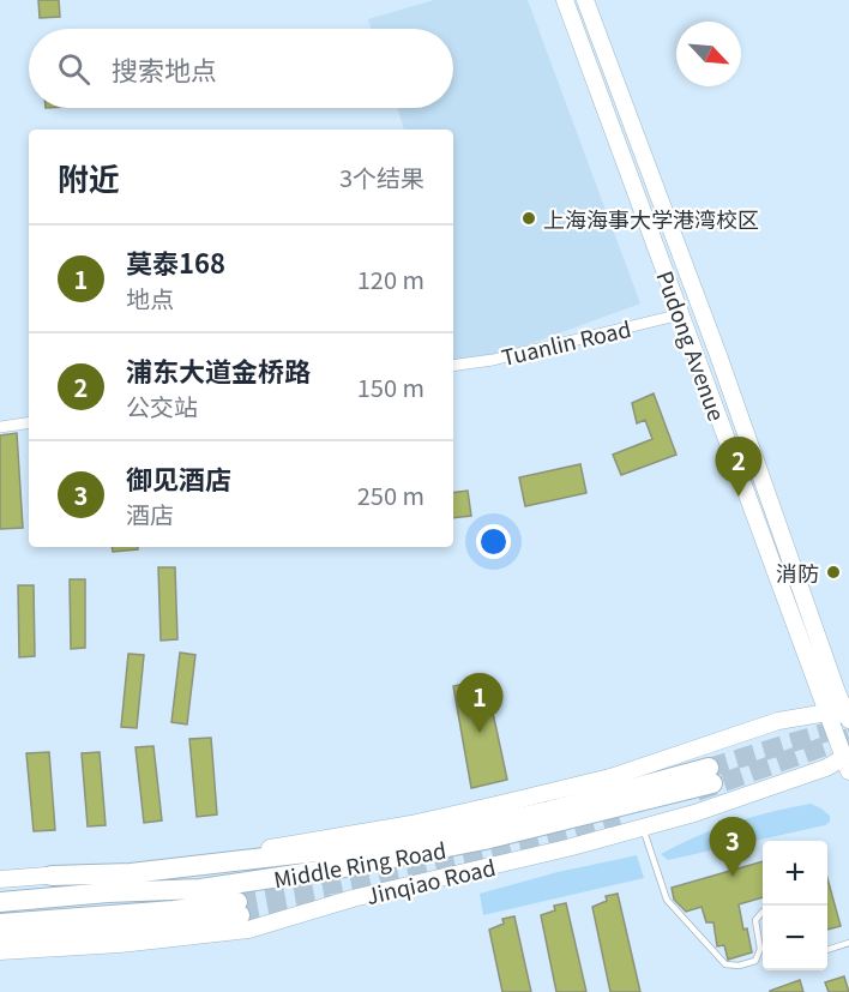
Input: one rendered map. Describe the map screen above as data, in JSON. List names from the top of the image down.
{
  "streets": {
    "highway": ["Middle Ring Road"],
    "main road": ["Pudong Avenue", "Jinqiao Road"],
    "street": ["Tuanlin Road"]
  },
  "crossings": [
    ["Tuanlin Road", "Pudong Avenue"],
    ["Pudong Avenue", "Jinqiao Road"]
  ],
  "places": ["上海海事大学港湾校区", "消防"],
  "north": "bottom right",
  "page": {
    "search": "搜索地点",
    "heading": ["附近", "3个结果"],
    "list": [
      {
        "mark": "1",
        "name": "莫泰168",
        "note": "地点",
        "value": "120 m"
      },
      {
        "mark": "2",
        "name": "浦东大道金桥路",
        "note": "公交站",
        "value": "150 m"
      },
      {
        "mark": "3",
        "name": "御见酒店",
        "note": "酒店",
        "value": "250 m"
      }
    ],
    "pins": ["2", "1", "3"],
    "map_buttons": ["+", "−"]
  }
}
